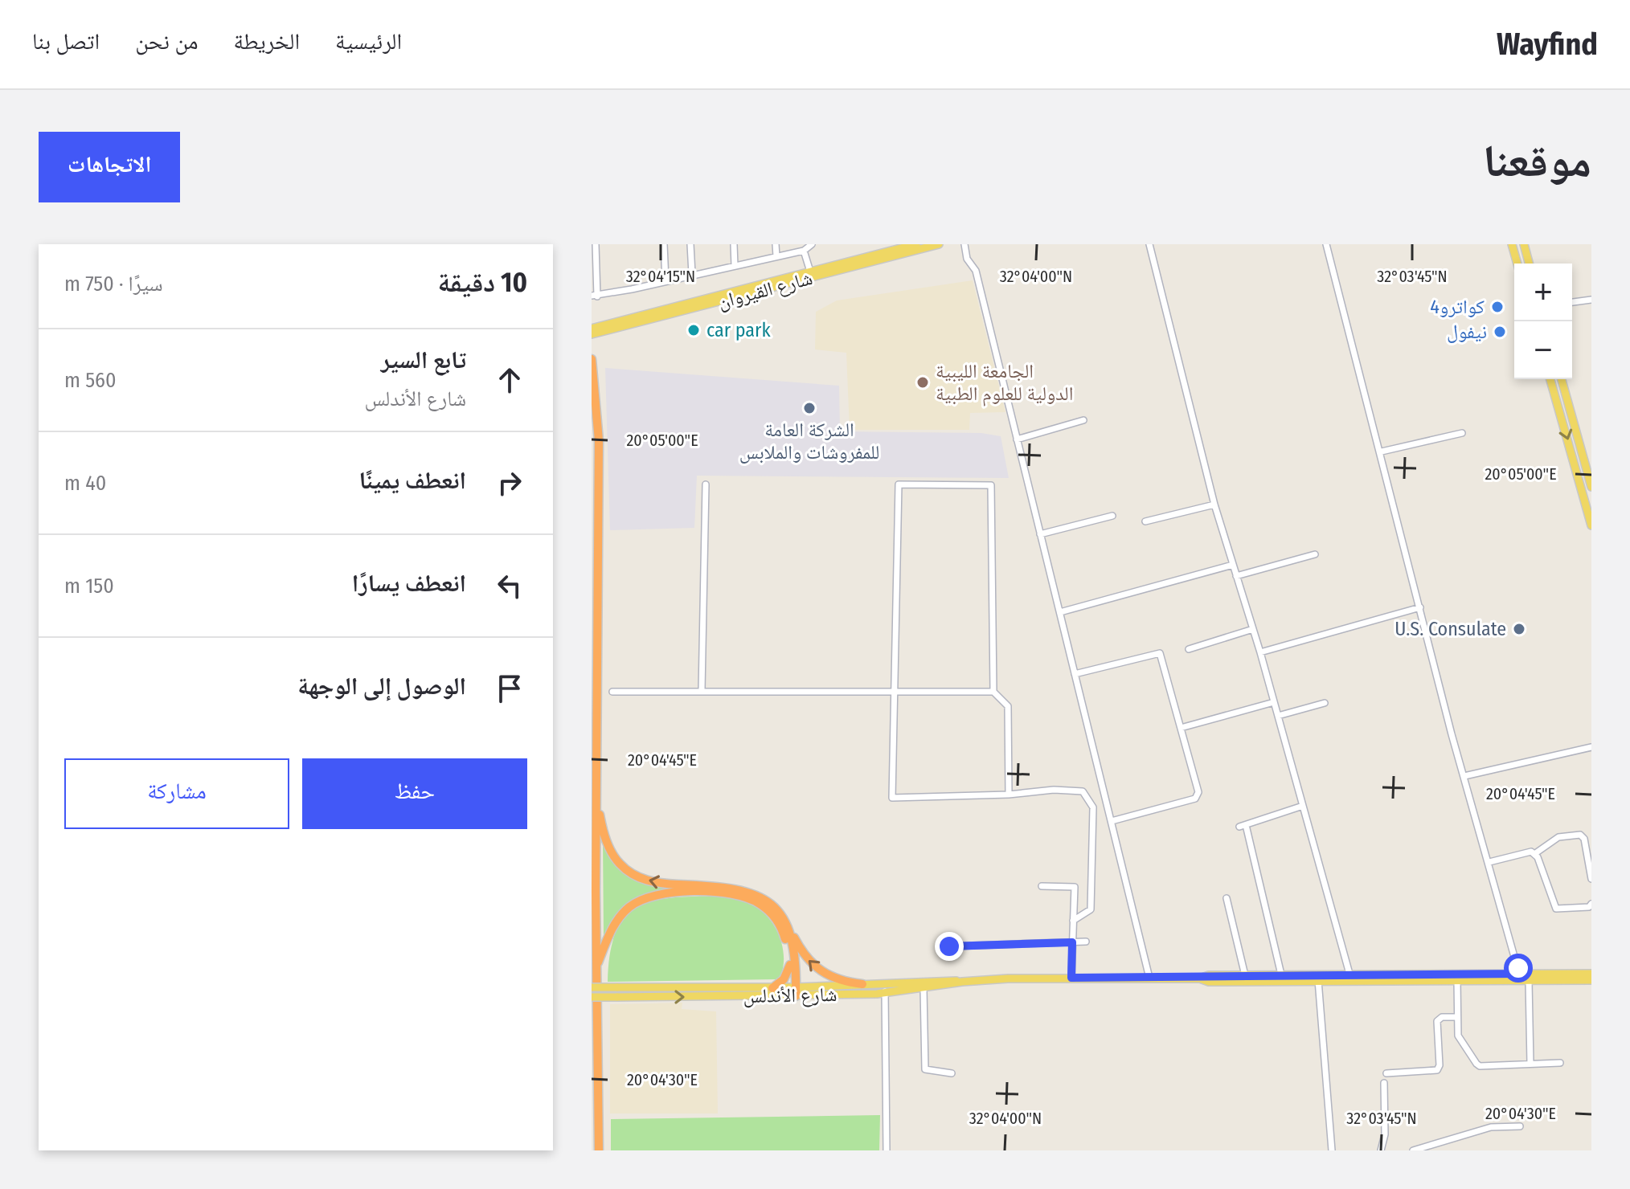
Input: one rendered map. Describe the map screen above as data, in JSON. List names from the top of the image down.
{
  "streets": {
    "main road": ["شارع القيروان", "شارع الأندلس"]
  },
  "places": [
    "كواترو4",
    "car park",
    "نيفول",
    "الجامعة الليبية الدولية للعلوم الطبية",
    "الشركة العامة للمفروشات والملابس",
    "U.S. Consulate"
  ],
  "page": {
    "header": "Wayfind",
    "nav": [
      "الرئيسية",
      "الخريطة",
      "من نحن",
      "اتصل بنا"
    ],
    "title": "موقعنا",
    "buttons": [
      "الاتجاهات",
      ["حفظ", "مشاركة"]
    ],
    "heading": ["10 دقيقة", "سيرًا · 750 m"],
    "map_buttons": ["+", "−"],
    "list": [
      ["تابع السير", "شارع الأندلس", "560 m"],
      ["انعطف يمينًا", "40 m"],
      ["انعطف يسارًا", "150 m"],
      "الوصول إلى الوجهة"
    ]
  },
  "coordinates": [
    "32°04'15\"N",
    "32°04'00\"N",
    "32°03'45\"N",
    "20°05'00\"E",
    "20°04'45\"E",
    "20°04'30\"E"
  ]
}
